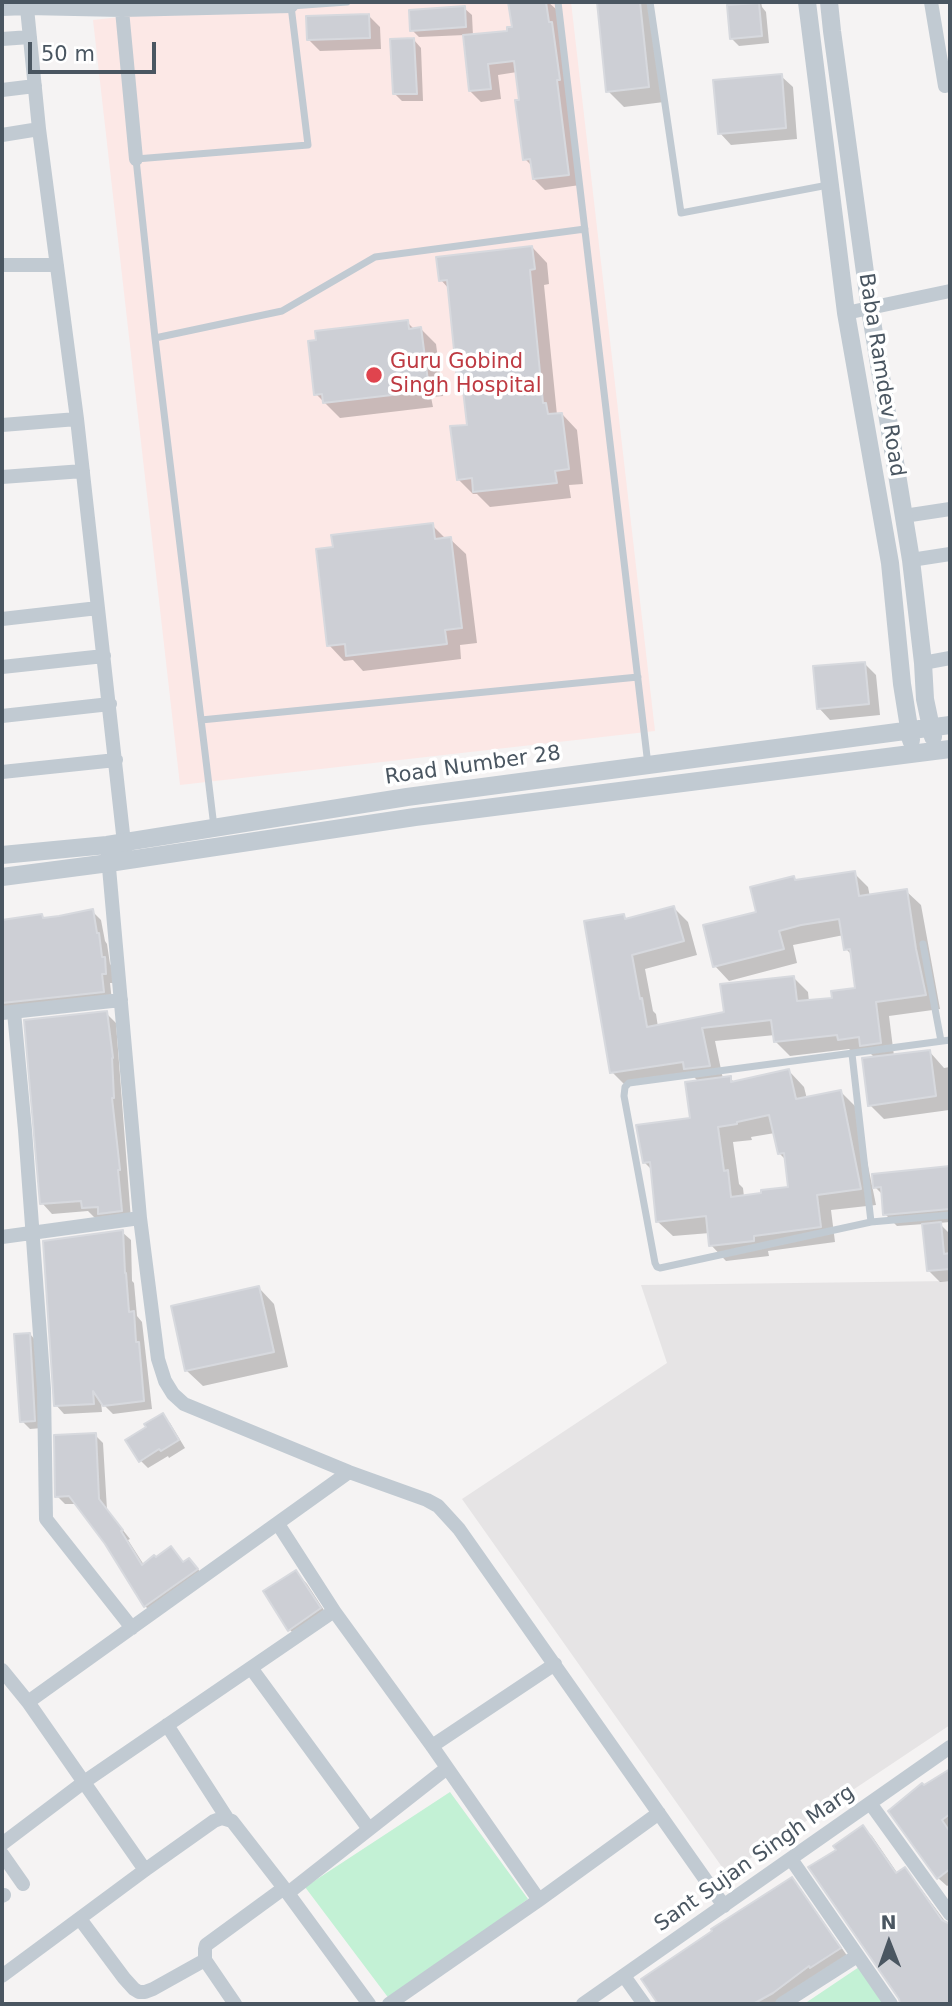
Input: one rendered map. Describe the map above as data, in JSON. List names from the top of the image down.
{
  "streets": {
    "street": ["Baba Ramdev Road", "Road Number 28", "Sant Sujan Singh Marg"]
  },
  "crossings": [
    ["Baba Ramdev Road", "Road Number 28"]
  ],
  "places": ["Guru Gobind Singh Hospital"],
  "scale_bar": "50 m",
  "north": "top"
}
